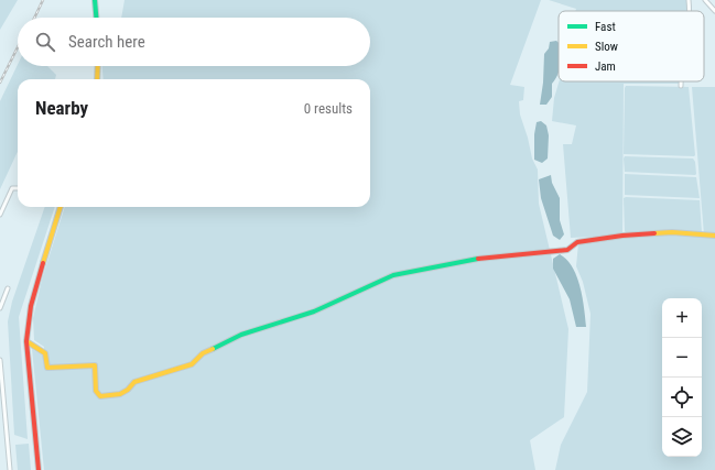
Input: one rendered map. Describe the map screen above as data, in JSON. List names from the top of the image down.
{
  "legend": ["Fast", "Slow", "Jam"],
  "page": {
    "search": "Search here",
    "heading": ["Nearby", "0 results"],
    "map_buttons": ["+", "−"]
  }
}
